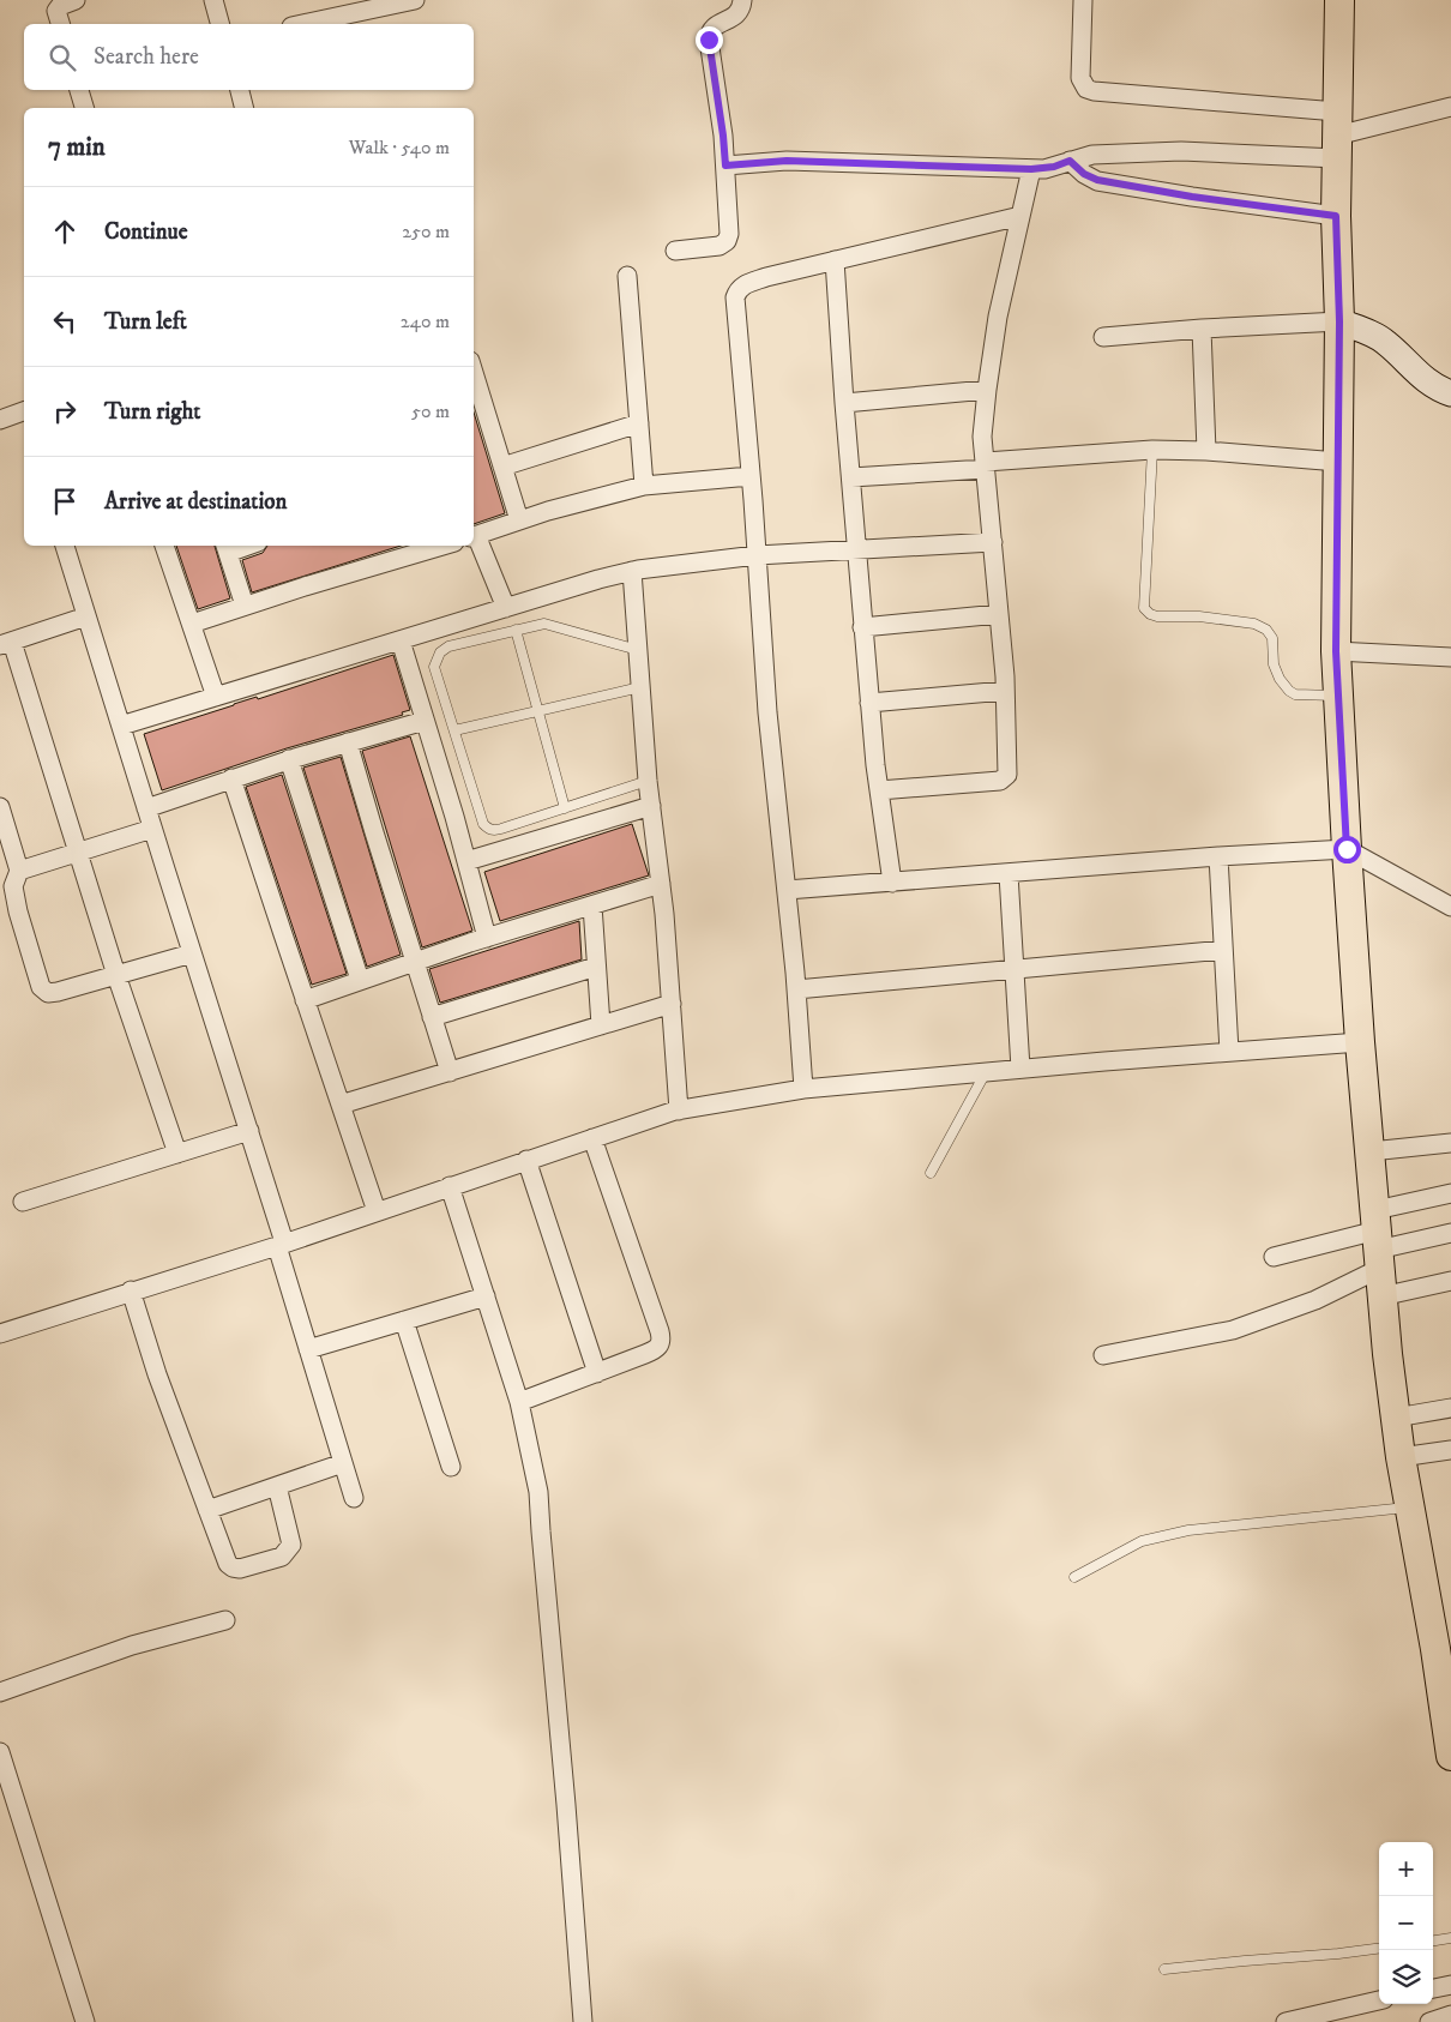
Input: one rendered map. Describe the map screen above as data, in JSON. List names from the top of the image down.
{
  "page": {
    "search": "Search here",
    "heading": ["7 min", "Walk · 540 m"],
    "list": [
      ["Continue", "250 m"],
      ["Turn left", "240 m"],
      ["Turn right", "50 m"],
      "Arrive at destination"
    ],
    "map_buttons": ["+", "−"]
  }
}
